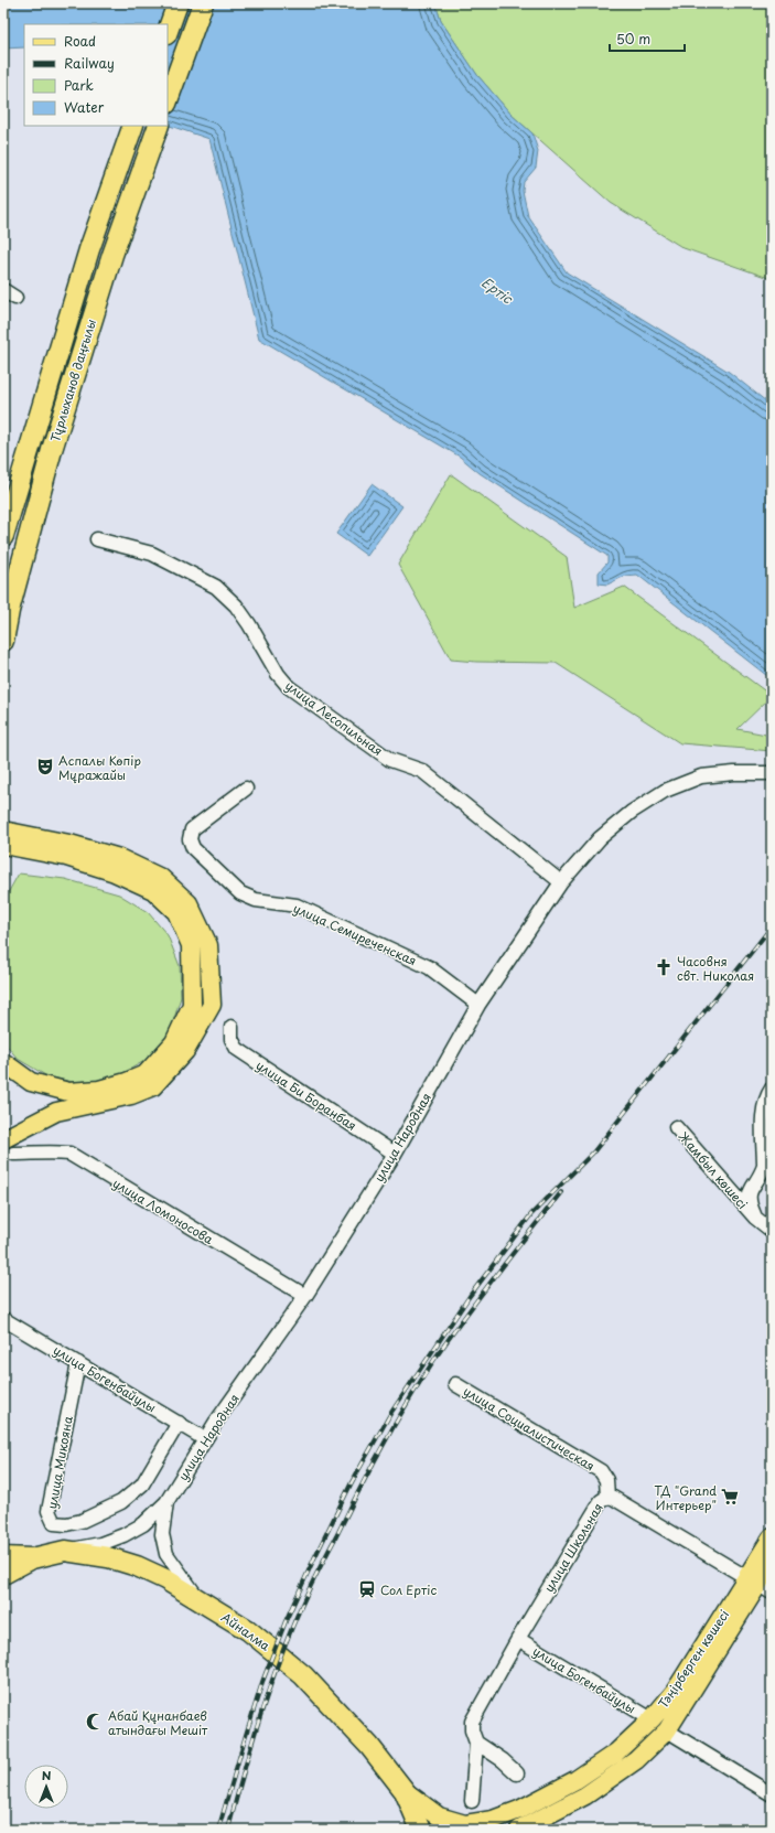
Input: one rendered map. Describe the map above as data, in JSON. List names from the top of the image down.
{
  "streets": {
    "highway": ["Тұрлыханов даңғылы", "Айналма"],
    "main road": ["Тәңірберген көшесі"],
    "street": [
      "улица Лесопильная",
      "улица Семиреченская",
      "улица Би Боранбая",
      "улица Народная",
      "Жамбыл көшесі",
      "улица Ломоносова",
      "улица Богенбайулы",
      "улица Социалистическая",
      "улица Микояна",
      "улица Школьная"
    ]
  },
  "crossings": [
    ["улица Лесопильная", "улица Народная"],
    ["улица Семиреченская", "улица Народная"],
    ["улица Би Боранбая", "улица Народная"],
    ["улица Народная", "улица Ломоносова"],
    ["улица Народная", "улица Богенбайулы"],
    ["улица Народная", "Айналма"],
    ["улица Богенбайулы", "улица Микояна"],
    ["улица Богенбайулы", "улица Школьная"],
    ["улица Богенбайулы", "Тәңірберген көшесі"],
    ["улица Социалистическая", "улица Школьная"],
    ["улица Школьная", "Тәңірберген көшесі"],
    ["Айналма", "Тәңірберген көшесі"]
  ],
  "water": ["Ертіс"],
  "places": {
    "theatre": ["Аспалы Көпір Мұражайы"],
    "church": ["Часовня свт. Николая"],
    "supermarket": ["ТД \"Grand Интерьер\""],
    "station": ["Сол Ертіс"],
    "mosque": ["Абай Құнанбаев атындағы Мешіт"]
  },
  "legend": [
    "Road",
    "Railway",
    "Park",
    "Water"
  ],
  "scale_bar": "50 m",
  "north": "top"
}
